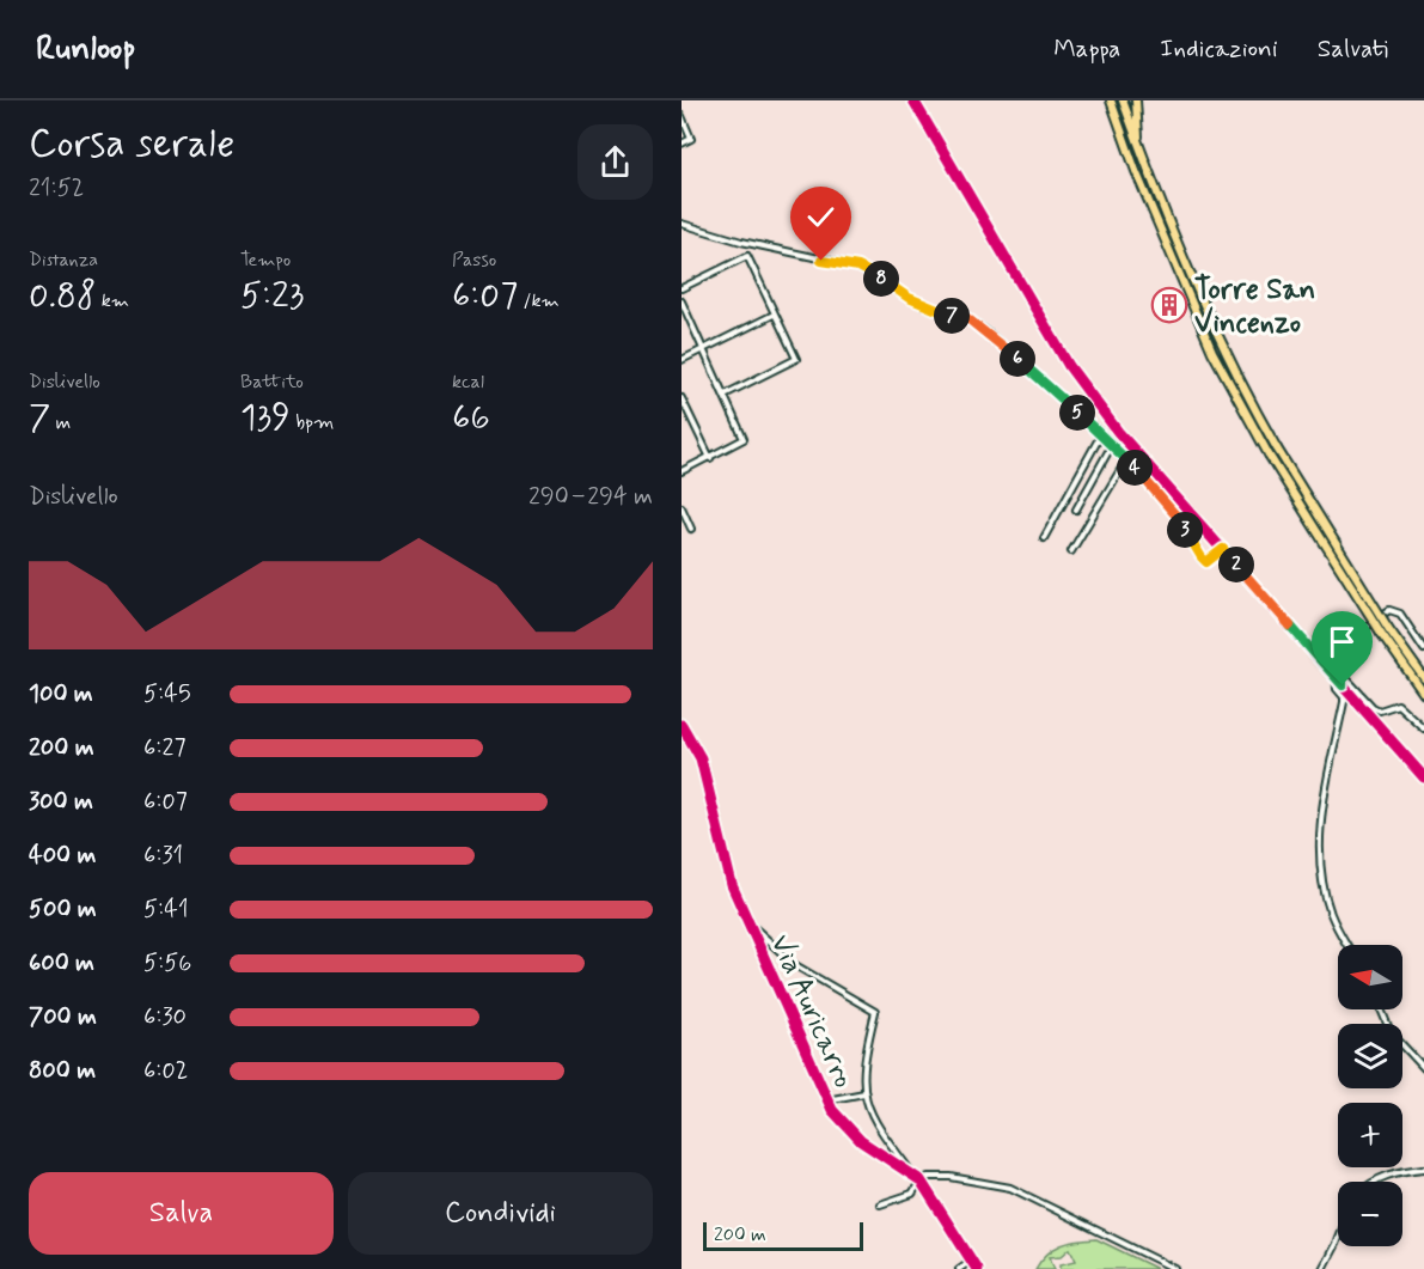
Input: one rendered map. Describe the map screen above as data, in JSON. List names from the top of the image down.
{
  "streets": {
    "street": ["Via Auricarro"]
  },
  "places": {
    "building": ["Torre San Vincenzo"]
  },
  "scale_bar": "200 m",
  "north": "left",
  "page": {
    "header": "Runloop",
    "nav": ["Mappa", "Indicazioni", "Salvati"],
    "heading": ["Corsa serale", "21:52"],
    "stats": [
      ["Distanza", "0.88 km"],
      ["Tempo", "5:23"],
      ["Passo", "6:07 /km"],
      ["Dislivello", "7 m"],
      ["Battito", "139 bpm"],
      ["kcal", "66"]
    ],
    "pins": [
      "8",
      "7",
      "6",
      "5",
      "4",
      "3",
      "2"
    ],
    "chart": ["Dislivello", "290–294 m"],
    "list": [
      {
        "name": "100 m",
        "note": "5:45"
      },
      {
        "name": "200 m",
        "note": "6:27"
      },
      {
        "name": "300 m",
        "note": "6:07"
      },
      {
        "name": "400 m",
        "note": "6:31"
      },
      {
        "name": "500 m",
        "note": "5:41"
      },
      {
        "name": "600 m",
        "note": "5:56"
      },
      {
        "name": "700 m",
        "note": "6:30"
      },
      {
        "name": "800 m",
        "note": "6:02"
      }
    ],
    "map_buttons": ["+", "−"],
    "buttons": ["Salva", "Condividi"],
    "scale": "200 m"
  }
}
